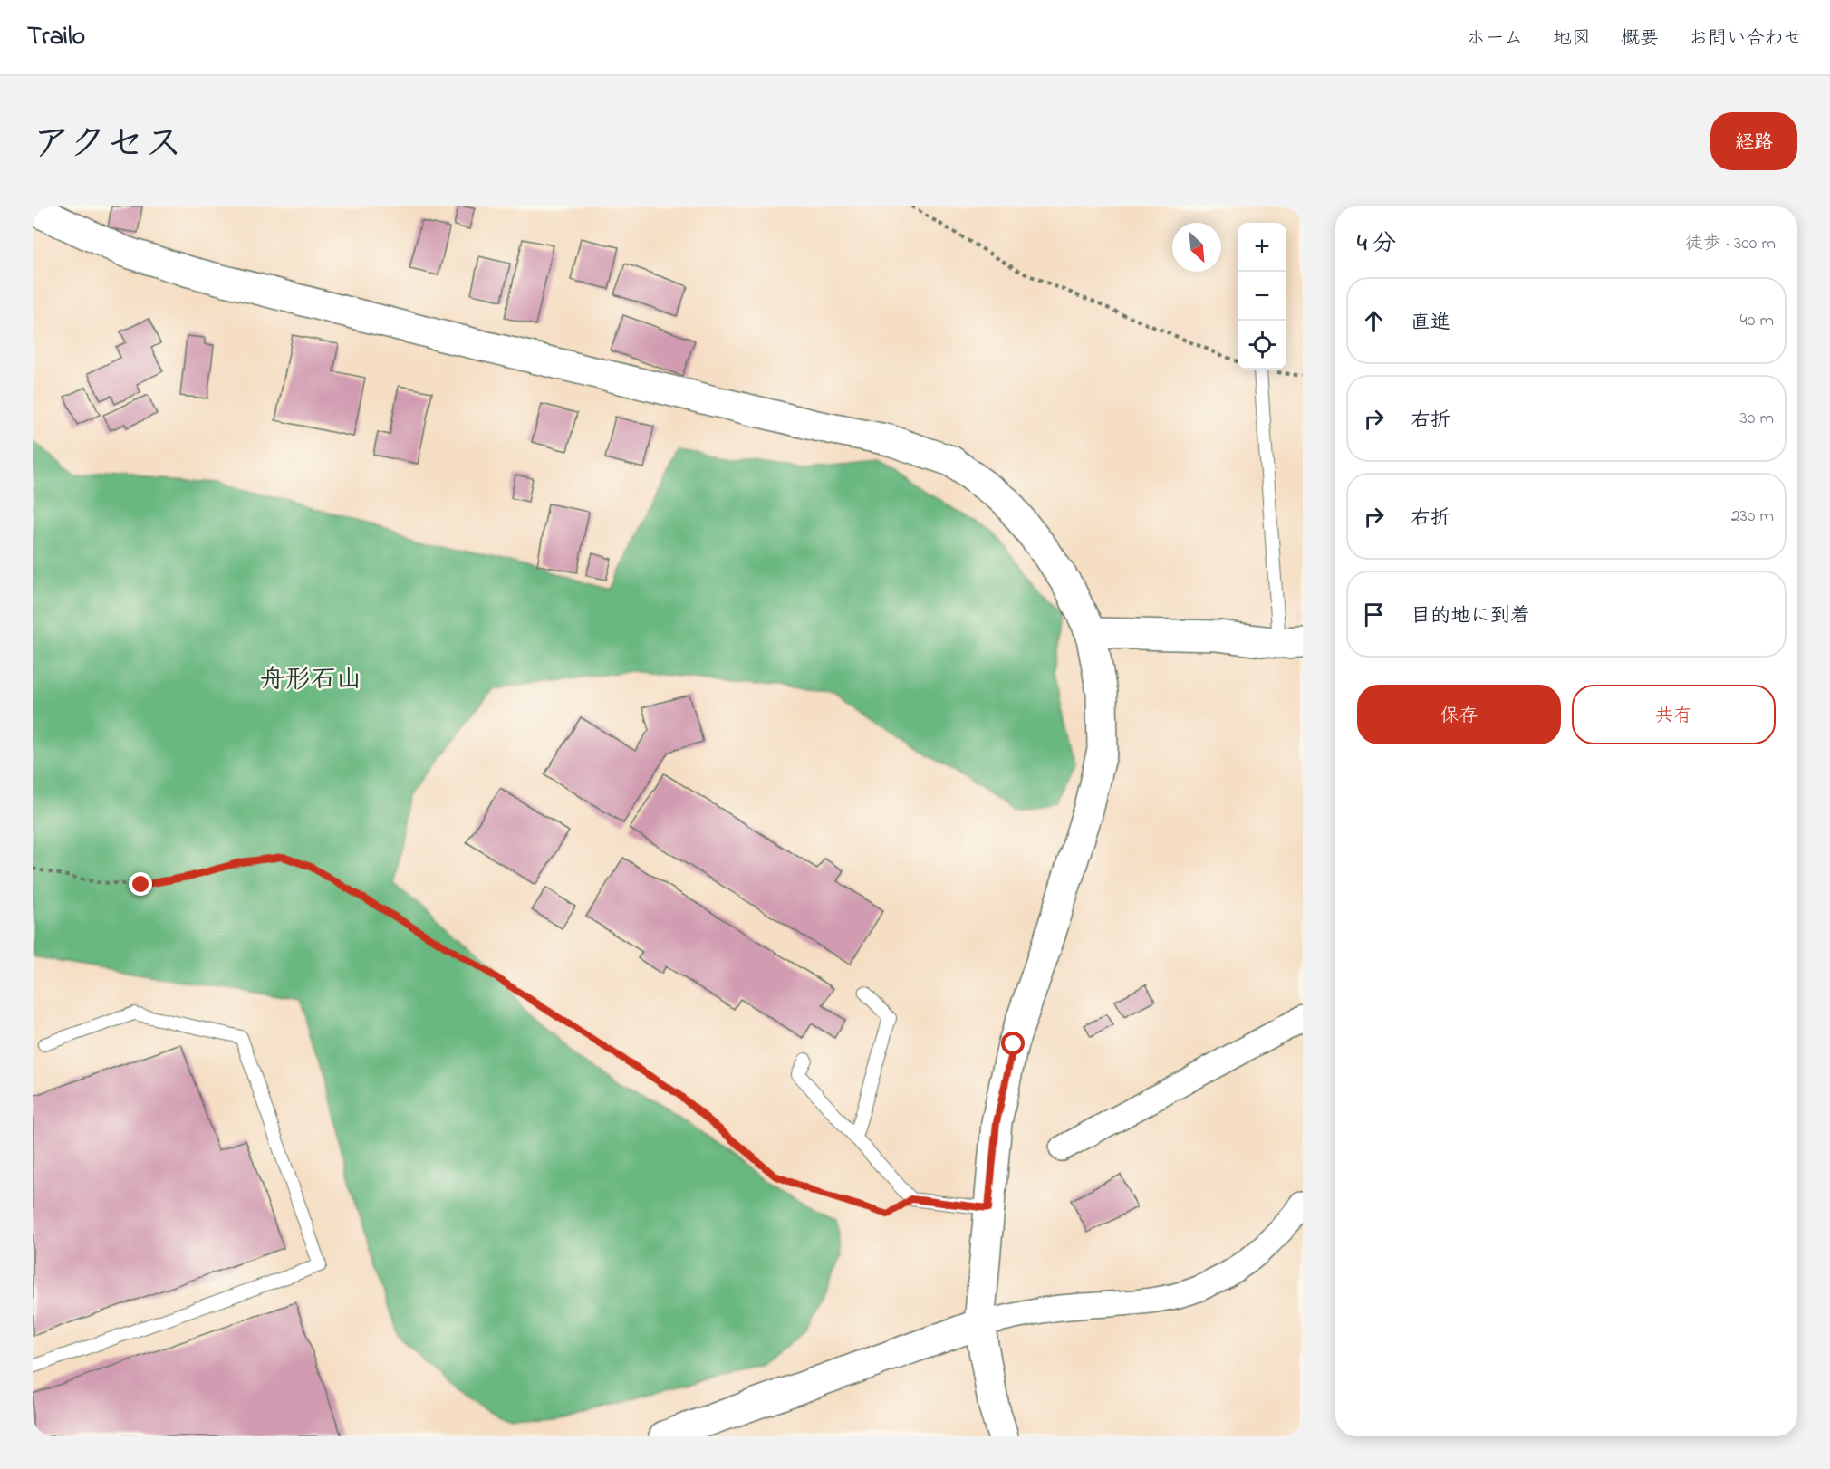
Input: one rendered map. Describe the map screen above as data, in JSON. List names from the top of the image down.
{
  "districts": ["舟形石山"],
  "north": "bottom right",
  "page": {
    "header": "Trailo",
    "nav": [
      "ホーム",
      "地図",
      "概要",
      "お問い合わせ"
    ],
    "title": "アクセス",
    "buttons": [
      "経路",
      ["保存", "共有"]
    ],
    "heading": ["4 分", "徒歩 · 300 m"],
    "map_buttons": ["+", "−"],
    "list": [
      ["直進", "40 m"],
      ["右折", "30 m"],
      ["右折", "230 m"],
      "目的地に到着"
    ]
  }
}
